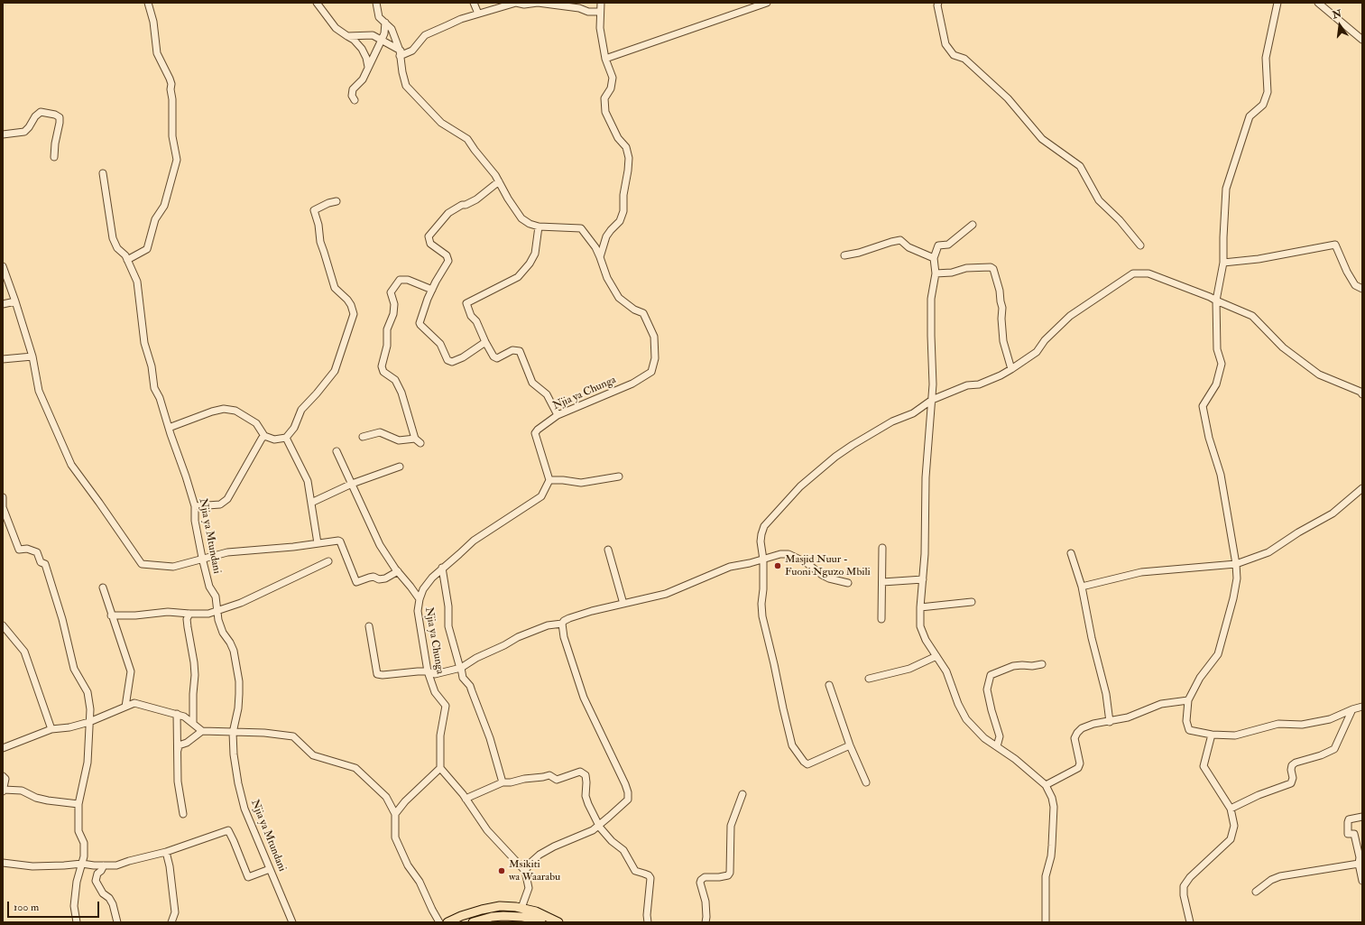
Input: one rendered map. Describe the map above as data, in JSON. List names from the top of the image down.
{
  "streets": {
    "street": ["Njia ya Chunga", "Njia ya Mtundani"]
  },
  "places": ["Masjid Nuur - Fuoni Nguzo Mbili", "Msikiti wa Waarabu"],
  "scale_bar": "100 m",
  "north": "top"
}
